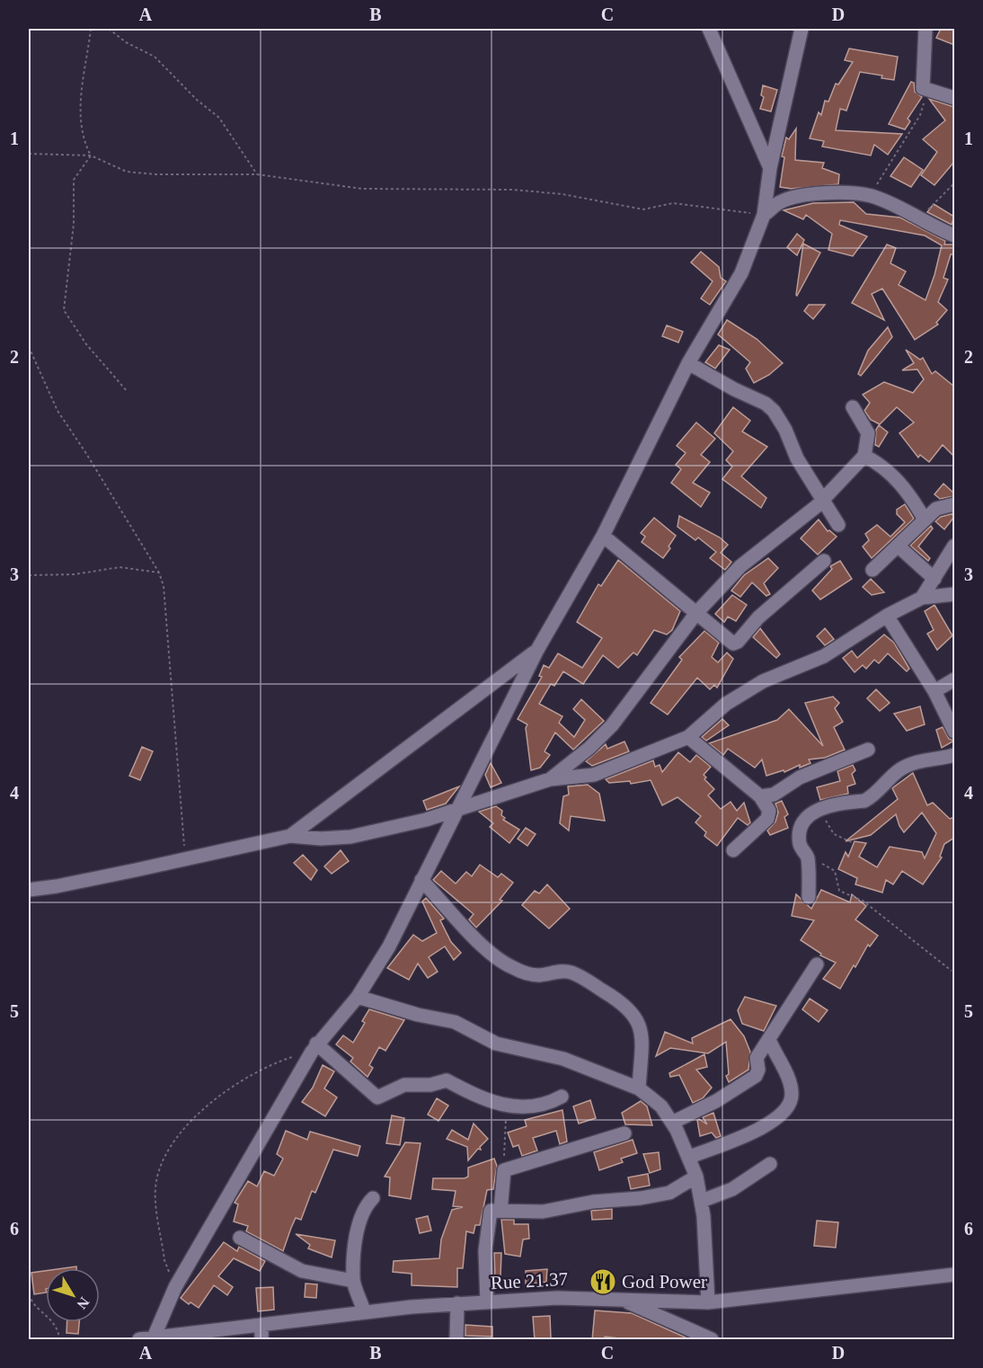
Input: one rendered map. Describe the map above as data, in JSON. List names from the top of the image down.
{
  "streets": {
    "street": ["Rue 21.37"]
  },
  "places": {
    "restaurant": ["God Power"]
  },
  "north": "bottom right",
  "grid": {
    "columns": [
      "A",
      "B",
      "C",
      "D"
    ],
    "rows": [
      "1",
      "2",
      "3",
      "4",
      "5",
      "6"
    ]
  }
}
